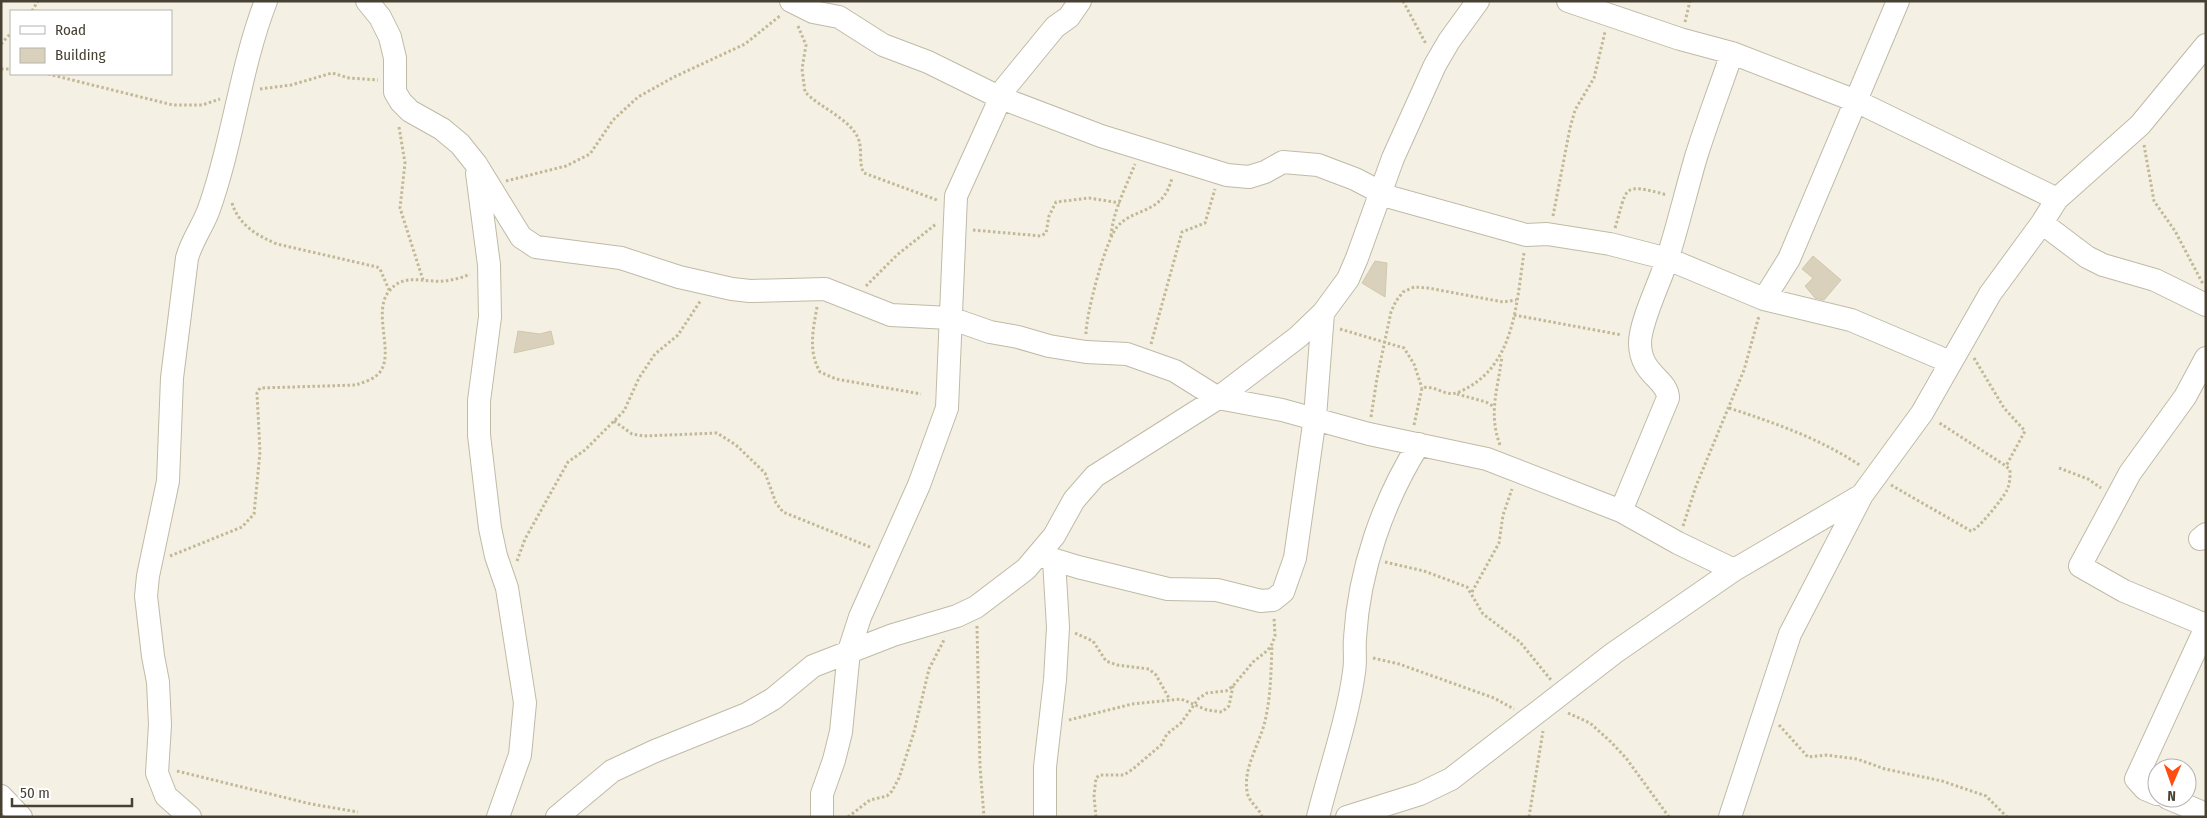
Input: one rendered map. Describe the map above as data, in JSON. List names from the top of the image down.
{
  "legend": ["Road", "Building"],
  "scale_bar": "50 m",
  "north": "bottom"
}
